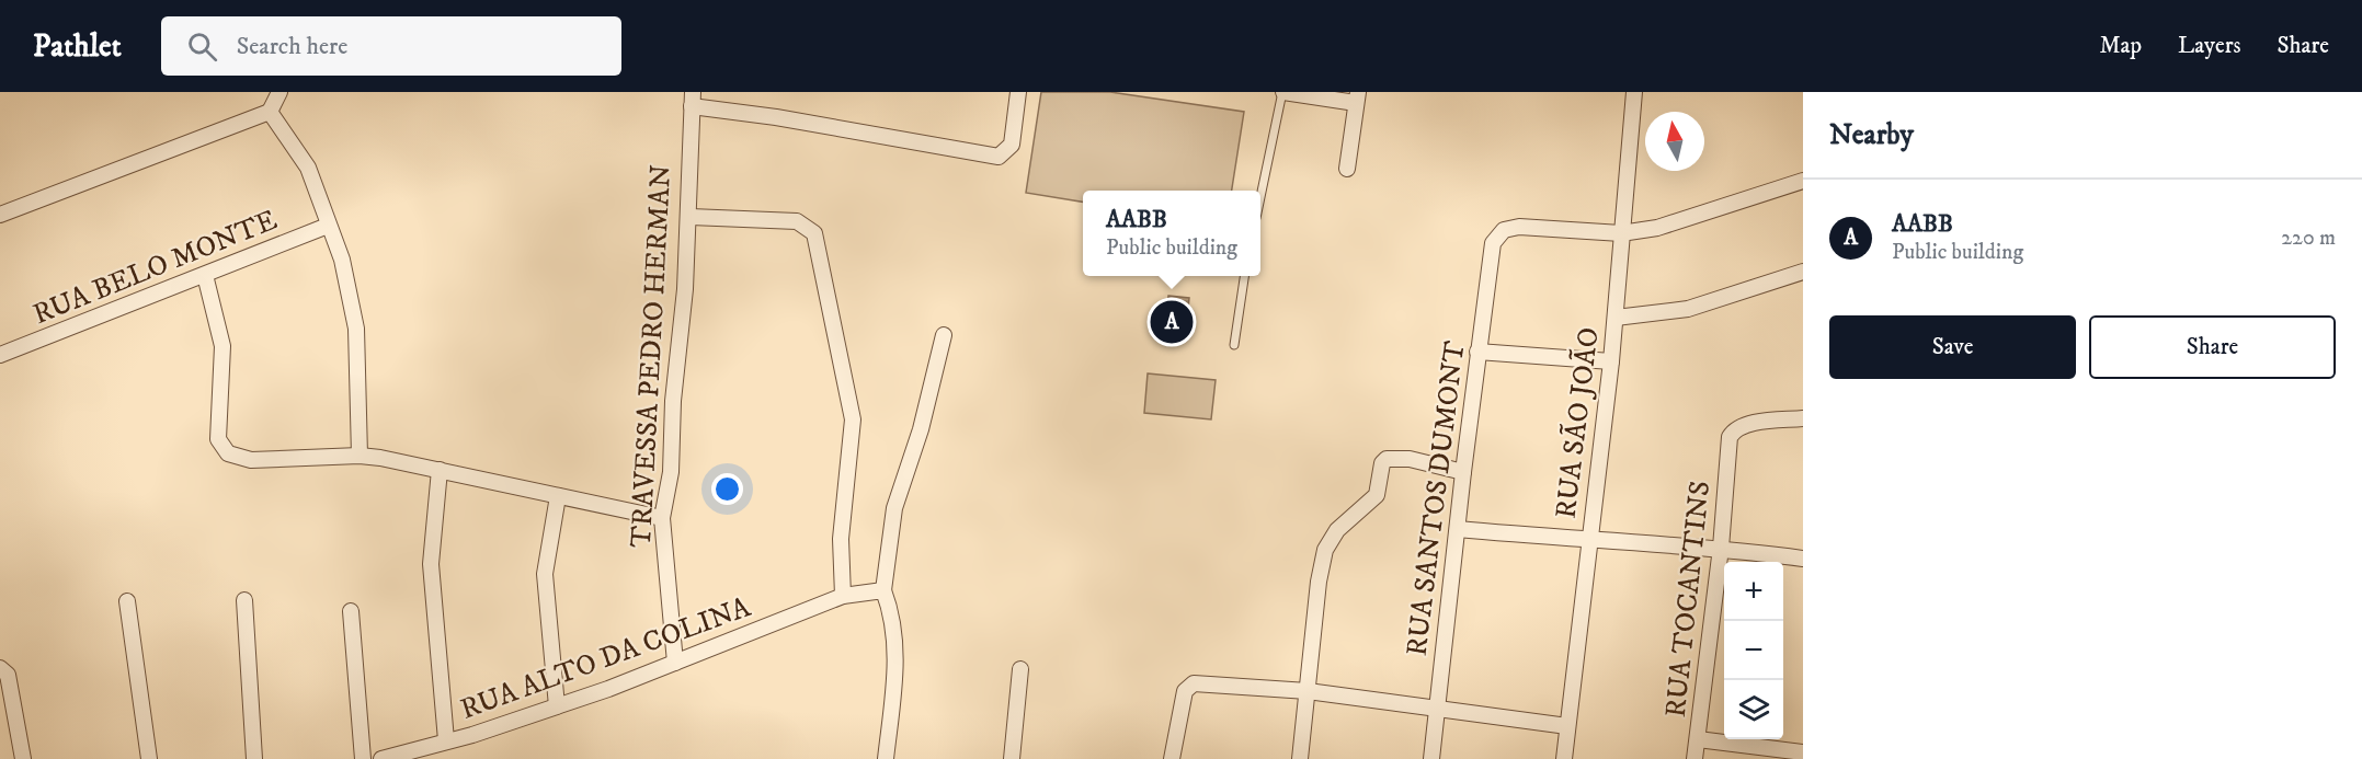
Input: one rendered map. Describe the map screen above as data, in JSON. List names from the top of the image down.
{
  "streets": {
    "street": [
      "RUA BELO MONTE",
      "TRAVESSA PEDRO HERMAN",
      "RUA SÃO JOÃO",
      "RUA SANTOS DUMONT",
      "RUA TOCANTINS",
      "RUA ALTO DA COLINA"
    ]
  },
  "crossings": [
    ["TRAVESSA PEDRO HERMAN", "RUA ALTO DA COLINA"],
    ["RUA SÃO JOÃO", "RUA SANTOS DUMONT"]
  ],
  "north": "top",
  "page": {
    "header": "Pathlet",
    "search": "Search here",
    "nav": ["Map", "Layers", "Share"],
    "heading": "Nearby",
    "list": [
      {
        "mark": "A",
        "name": "AABB",
        "note": "Public building",
        "value": "220 m"
      }
    ],
    "popup": ["AABB", "Public building"],
    "buttons": ["Save", "Share"],
    "pins": "A",
    "map_buttons": ["+", "−"]
  }
}
